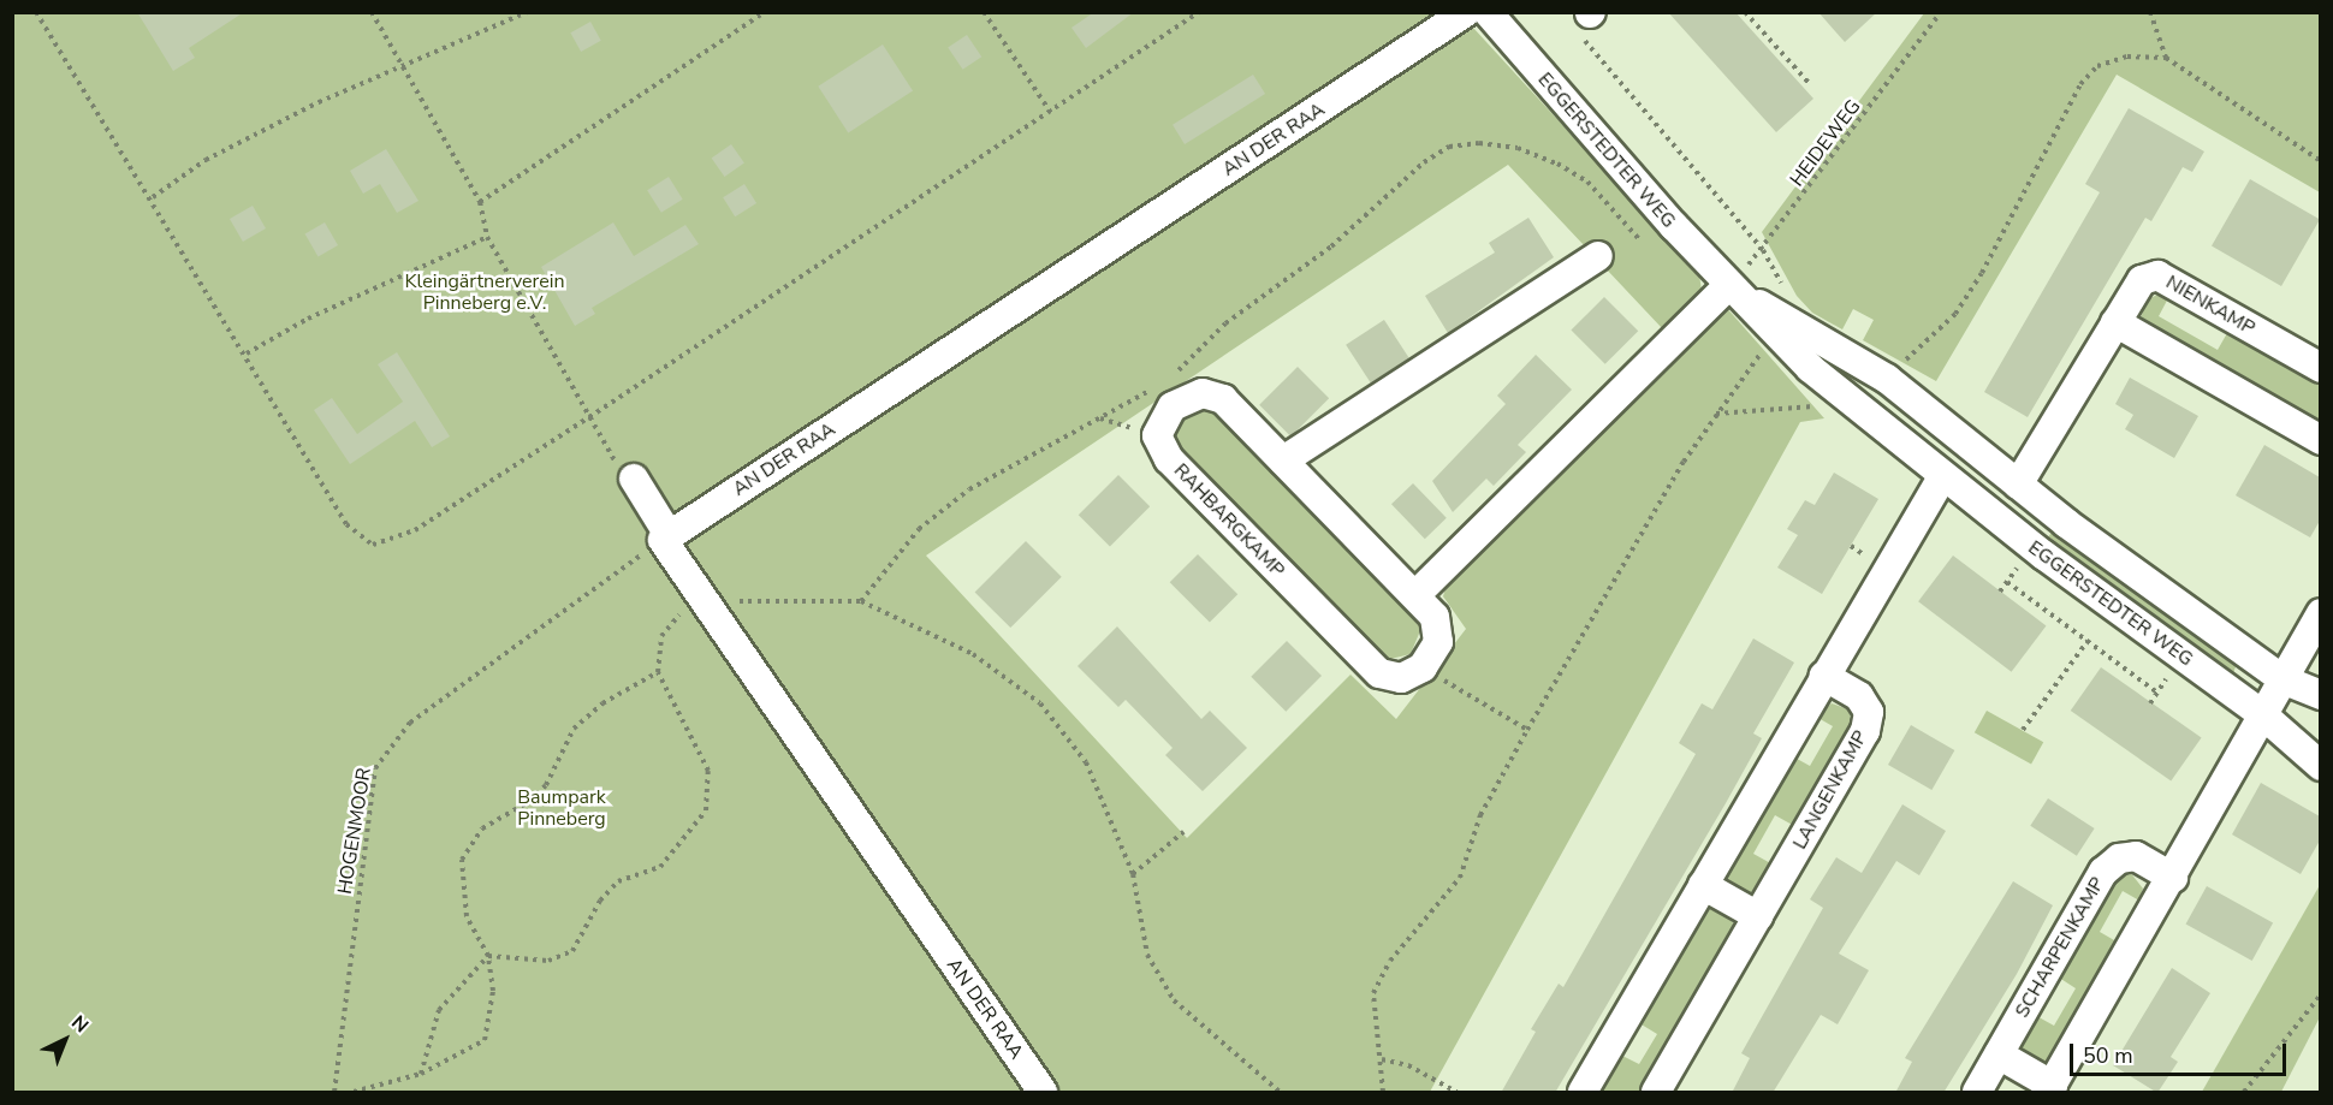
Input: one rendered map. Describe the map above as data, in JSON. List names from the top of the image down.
{
  "streets": {
    "street": [
      "AN DER RAA",
      "EGGERSTEDTER WEG",
      "NIENKAMP",
      "RAHBARGKAMP",
      "LANGENKAMP",
      "SCHARPENKAMP"
    ],
    "path": ["HEIDEWEG", "HOGENMOOR"]
  },
  "crossings": [
    ["AN DER RAA", "HOGENMOOR"],
    ["HEIDEWEG", "EGGERSTEDTER WEG"],
    ["EGGERSTEDTER WEG", "NIENKAMP"]
  ],
  "parks": ["Kleingärtnerverein Pinneberg e.V.", "Baumpark Pinneberg"],
  "scale_bar": "50 m",
  "north": "top right"
}
